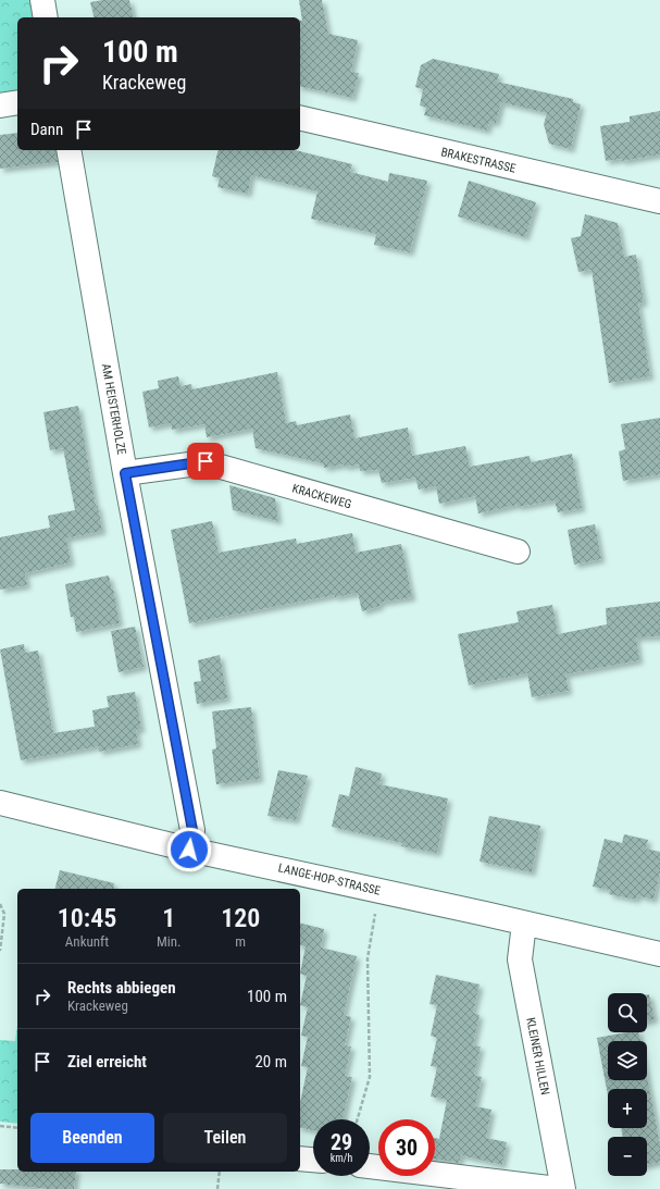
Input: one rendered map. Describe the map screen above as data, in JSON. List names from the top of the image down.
{
  "streets": {
    "street": [
      "BRAKESTRASSE",
      "AM HEISTERHOLZE",
      "KRACKEWEG",
      "LANGE-HOP-STRASSE",
      "KLEINER HILLEN"
    ]
  },
  "crossings": [
    ["AM HEISTERHOLZE", "KRACKEWEG"],
    ["AM HEISTERHOLZE", "LANGE-HOP-STRASSE"],
    ["LANGE-HOP-STRASSE", "KLEINER HILLEN"]
  ],
  "page": {
    "turn": ["100 m", "Krackeweg"],
    "then": "Dann",
    "eta": [
      "10:45",
      "Ankunft",
      "1",
      "Min.",
      "120",
      "m"
    ],
    "list": [
      {
        "name": "Rechts abbiegen",
        "note": "Krackeweg",
        "value": "100 m"
      },
      {
        "name": "Ziel erreicht",
        "value": "20 m"
      }
    ],
    "map_buttons": ["+", "−"],
    "buttons": ["Beenden", "Teilen"],
    "speed": "29 km/h",
    "limit": "30"
  }
}
